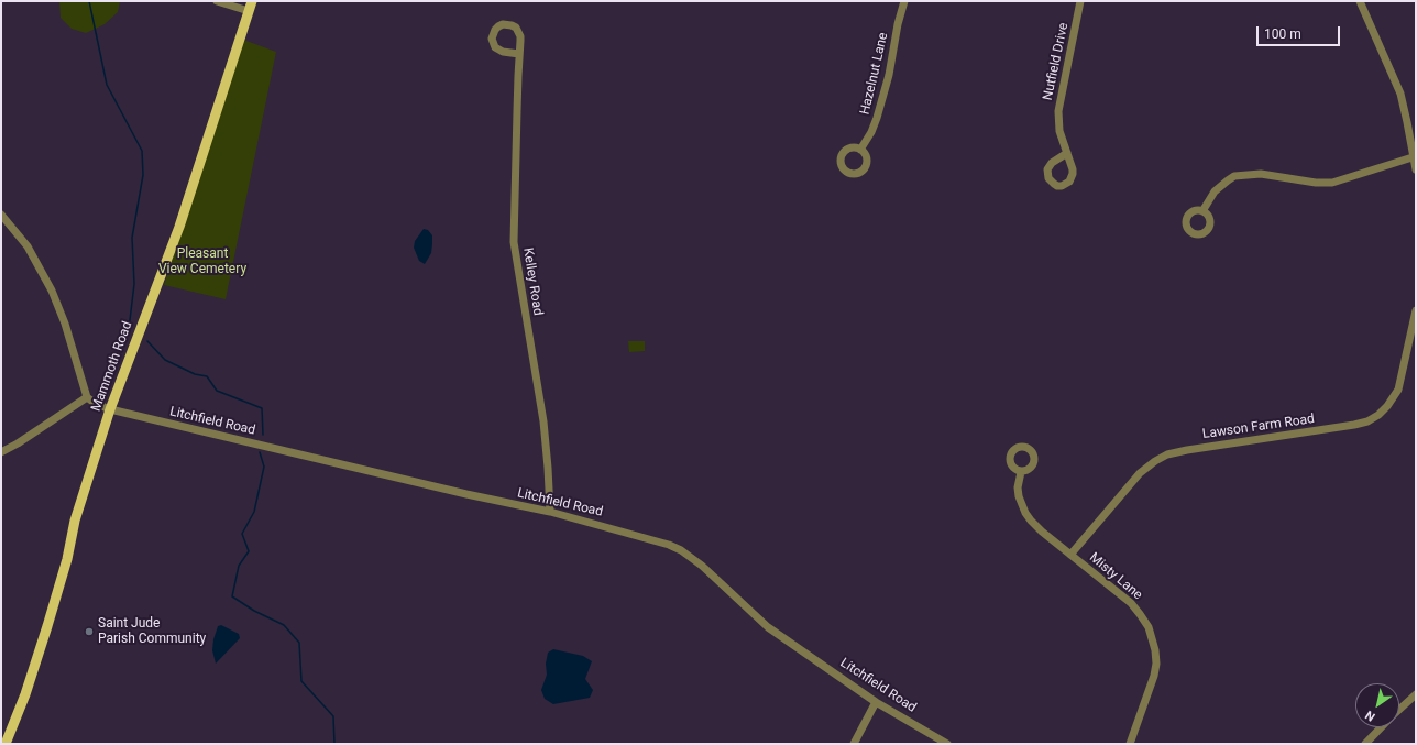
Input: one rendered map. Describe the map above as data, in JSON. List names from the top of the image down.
{
  "streets": {
    "main road": ["Mammoth Road"],
    "street": [
      "Nutfield Drive",
      "Hazelnut Lane",
      "Kelley Road",
      "Litchfield Road",
      "Lawson Farm Road",
      "Misty Lane"
    ]
  },
  "crossings": [
    ["Kelley Road", "Litchfield Road"],
    ["Mammoth Road", "Litchfield Road"],
    ["Lawson Farm Road", "Misty Lane"]
  ],
  "parks": ["Pleasant View Cemetery"],
  "places": ["Saint Jude Parish Community"],
  "scale_bar": "100 m",
  "north": "bottom left"
}
